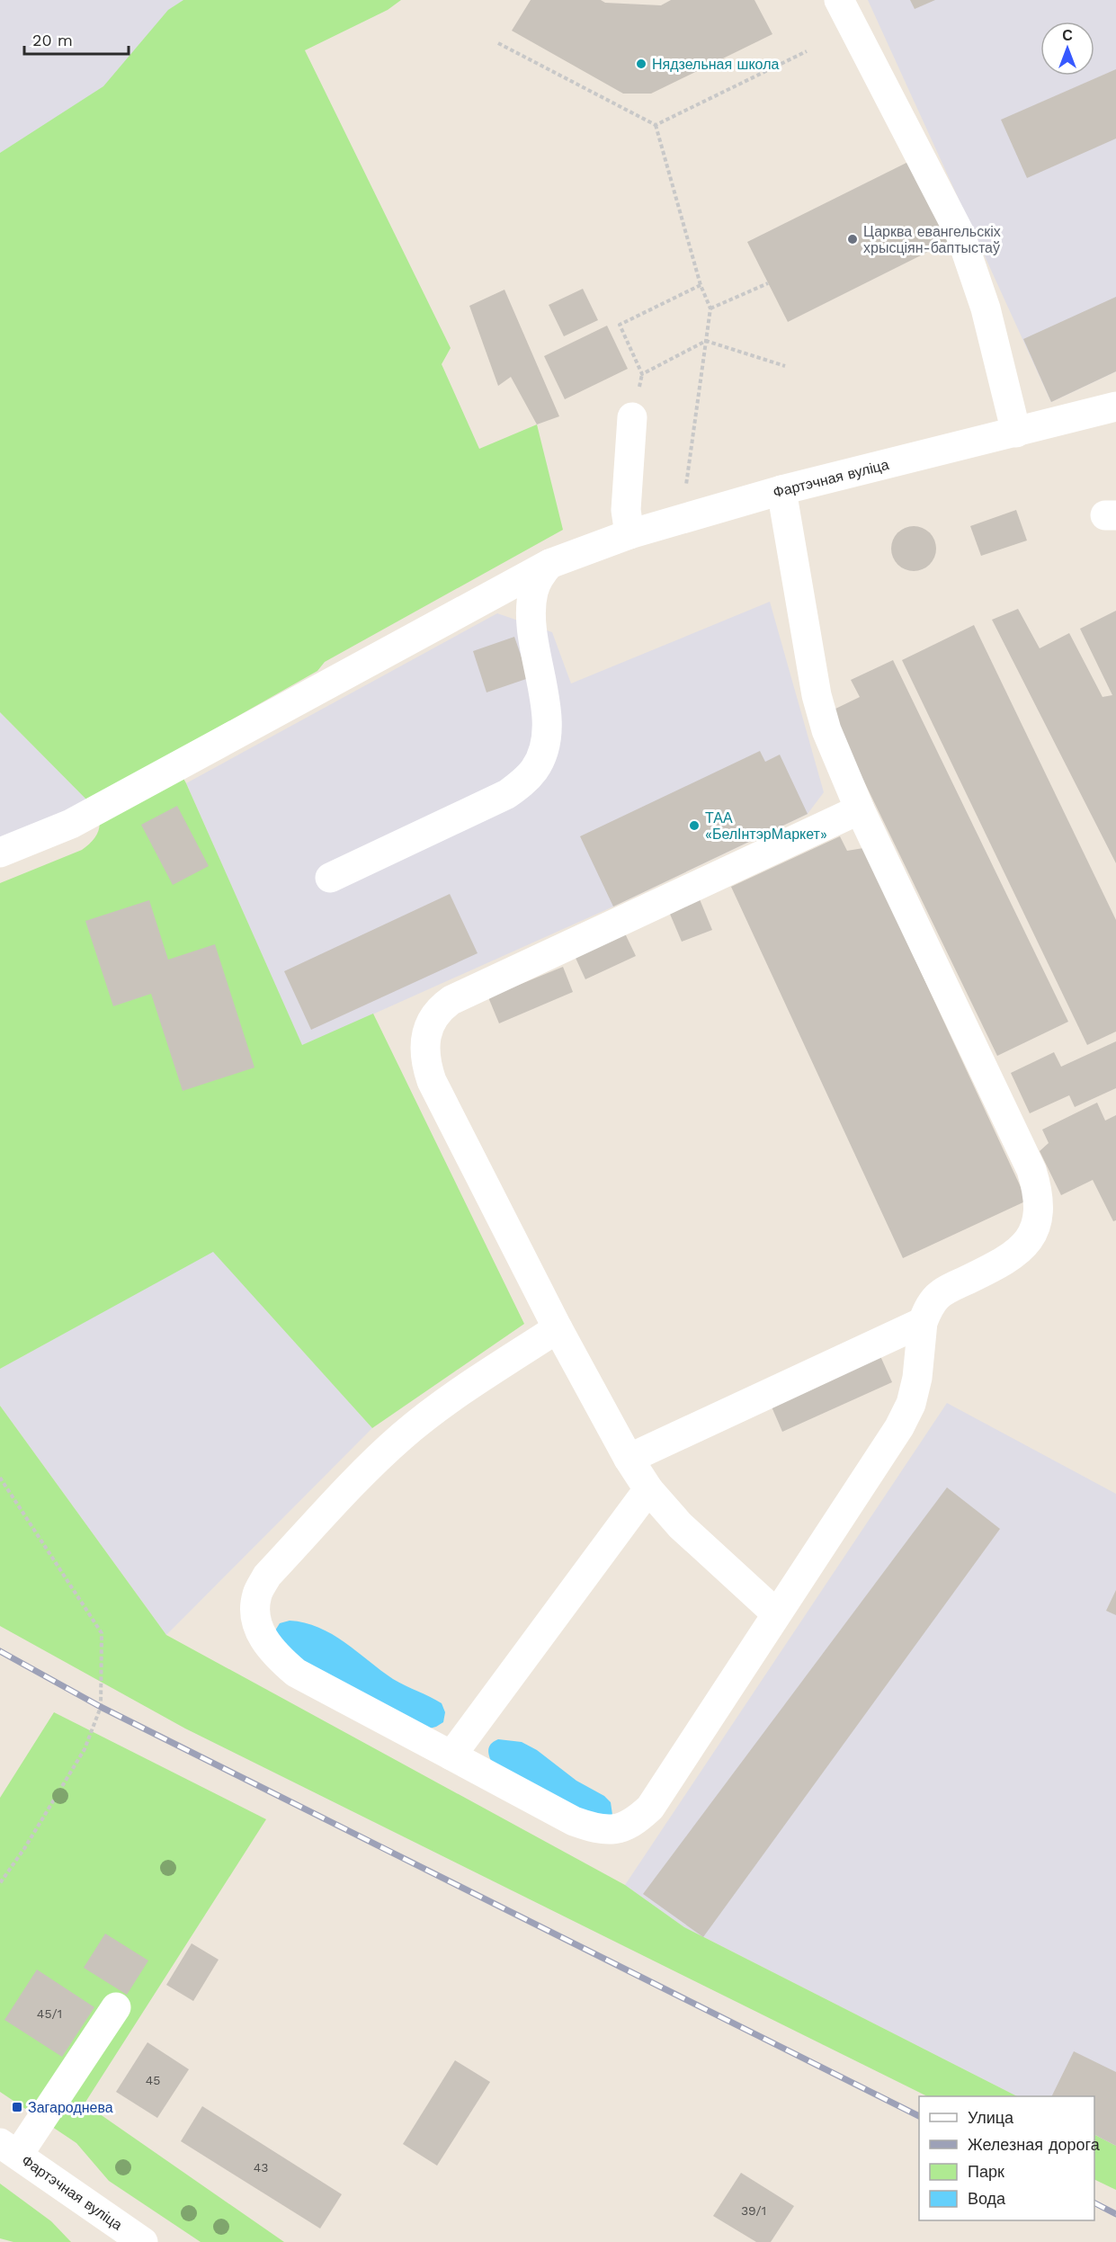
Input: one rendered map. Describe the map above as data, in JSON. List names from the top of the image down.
{
  "streets": {
    "street": ["Фартэчная вуліца"]
  },
  "places": {
    "other": ["Нядзельная школа", "Царква евангельскіх хрысціян-баптыстаў", "ТАА «БелІнтэрМаркет»"],
    "transit": ["Загароднева"]
  },
  "house_numbers": [
    "45/1",
    "45",
    "43",
    "39/1"
  ],
  "legend": [
    "Улица",
    "Железная дорога",
    "Парк",
    "Вода"
  ],
  "scale_bar": "20 m",
  "north": "top"
}
